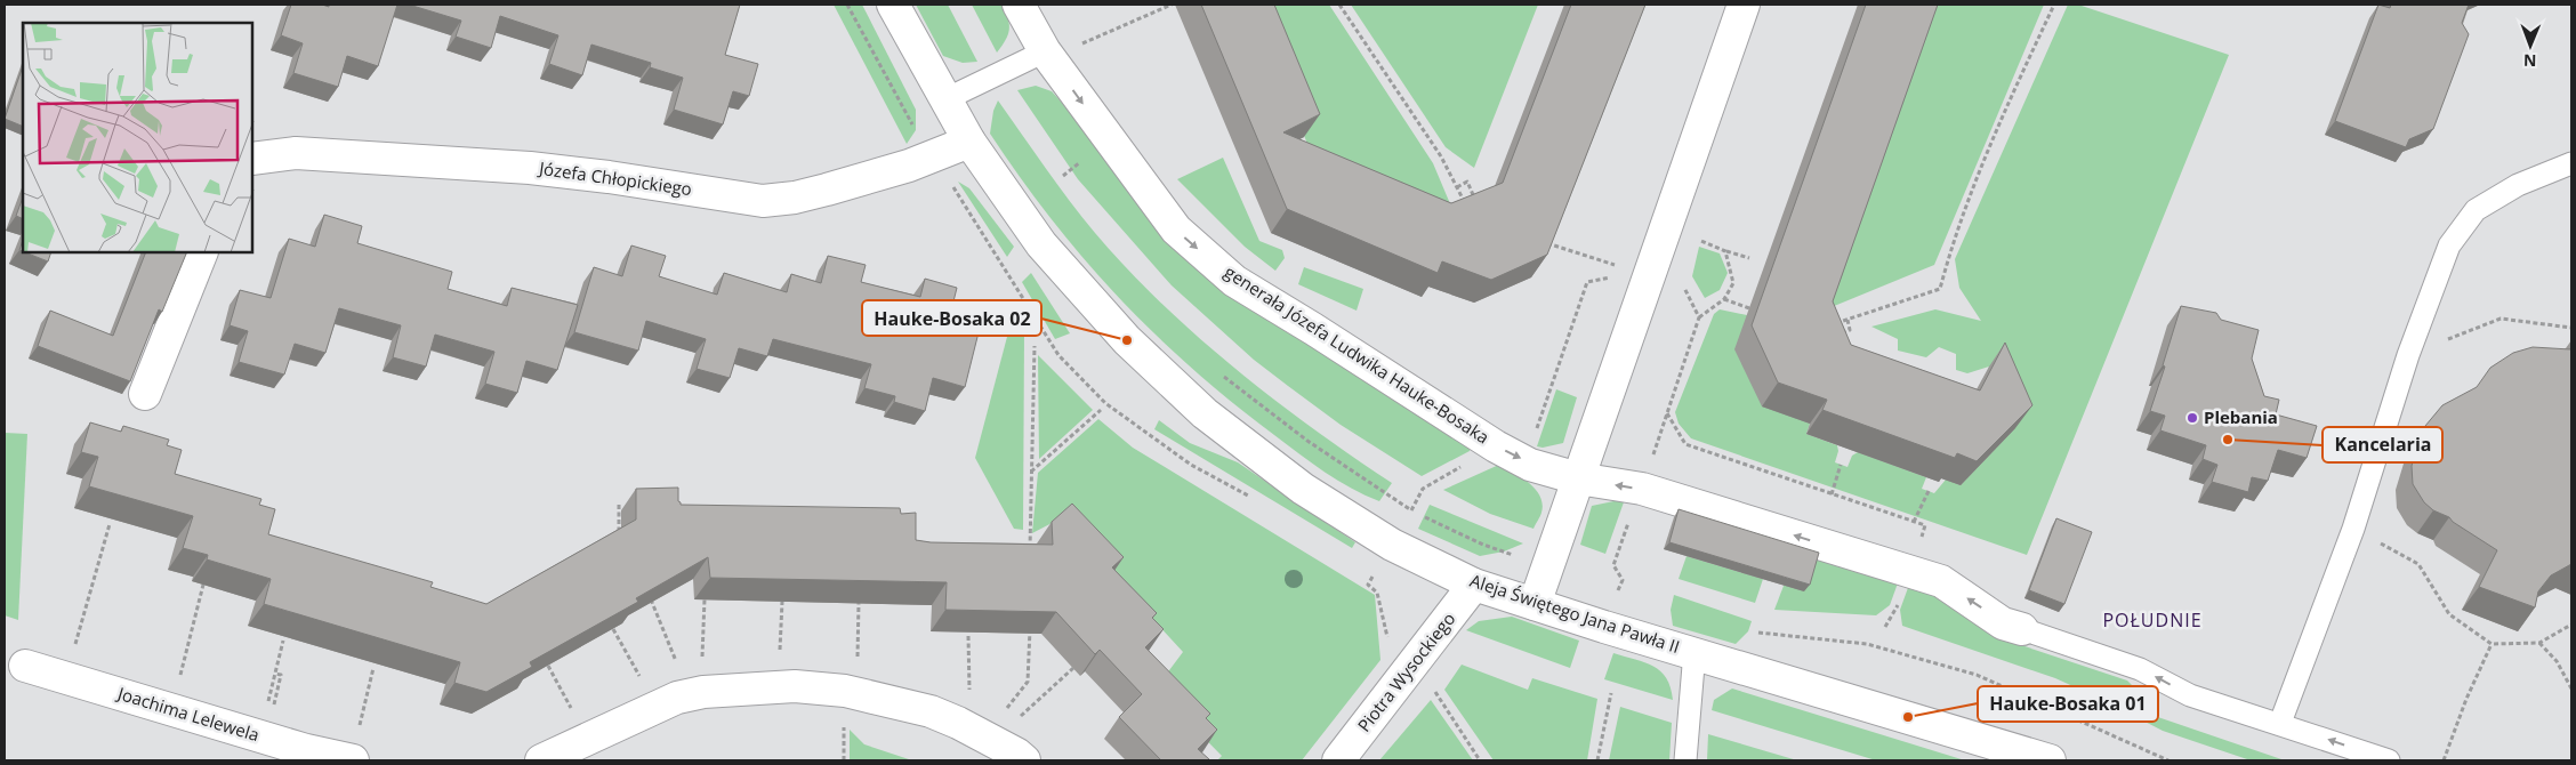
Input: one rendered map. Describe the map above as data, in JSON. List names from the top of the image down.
{
  "streets": {
    "street": [
      "Józefa Chłopickiego",
      "generała Józefa Ludwika Hauke-Bosaka",
      "Aleja Świętego Jana Pawła II",
      "Piotra Wysockiego",
      "Joachima Lelewela"
    ]
  },
  "crossings": [
    ["Józefa Chłopickiego", "Aleja Świętego Jana Pawła II"],
    ["Aleja Świętego Jana Pawła II", "Piotra Wysockiego"]
  ],
  "districts": ["POŁUDNIE"],
  "places": [
    "Hauke-Bosaka 02",
    "Plebania",
    "Kancelaria",
    "Hauke-Bosaka 01"
  ],
  "north": "bottom"
}
